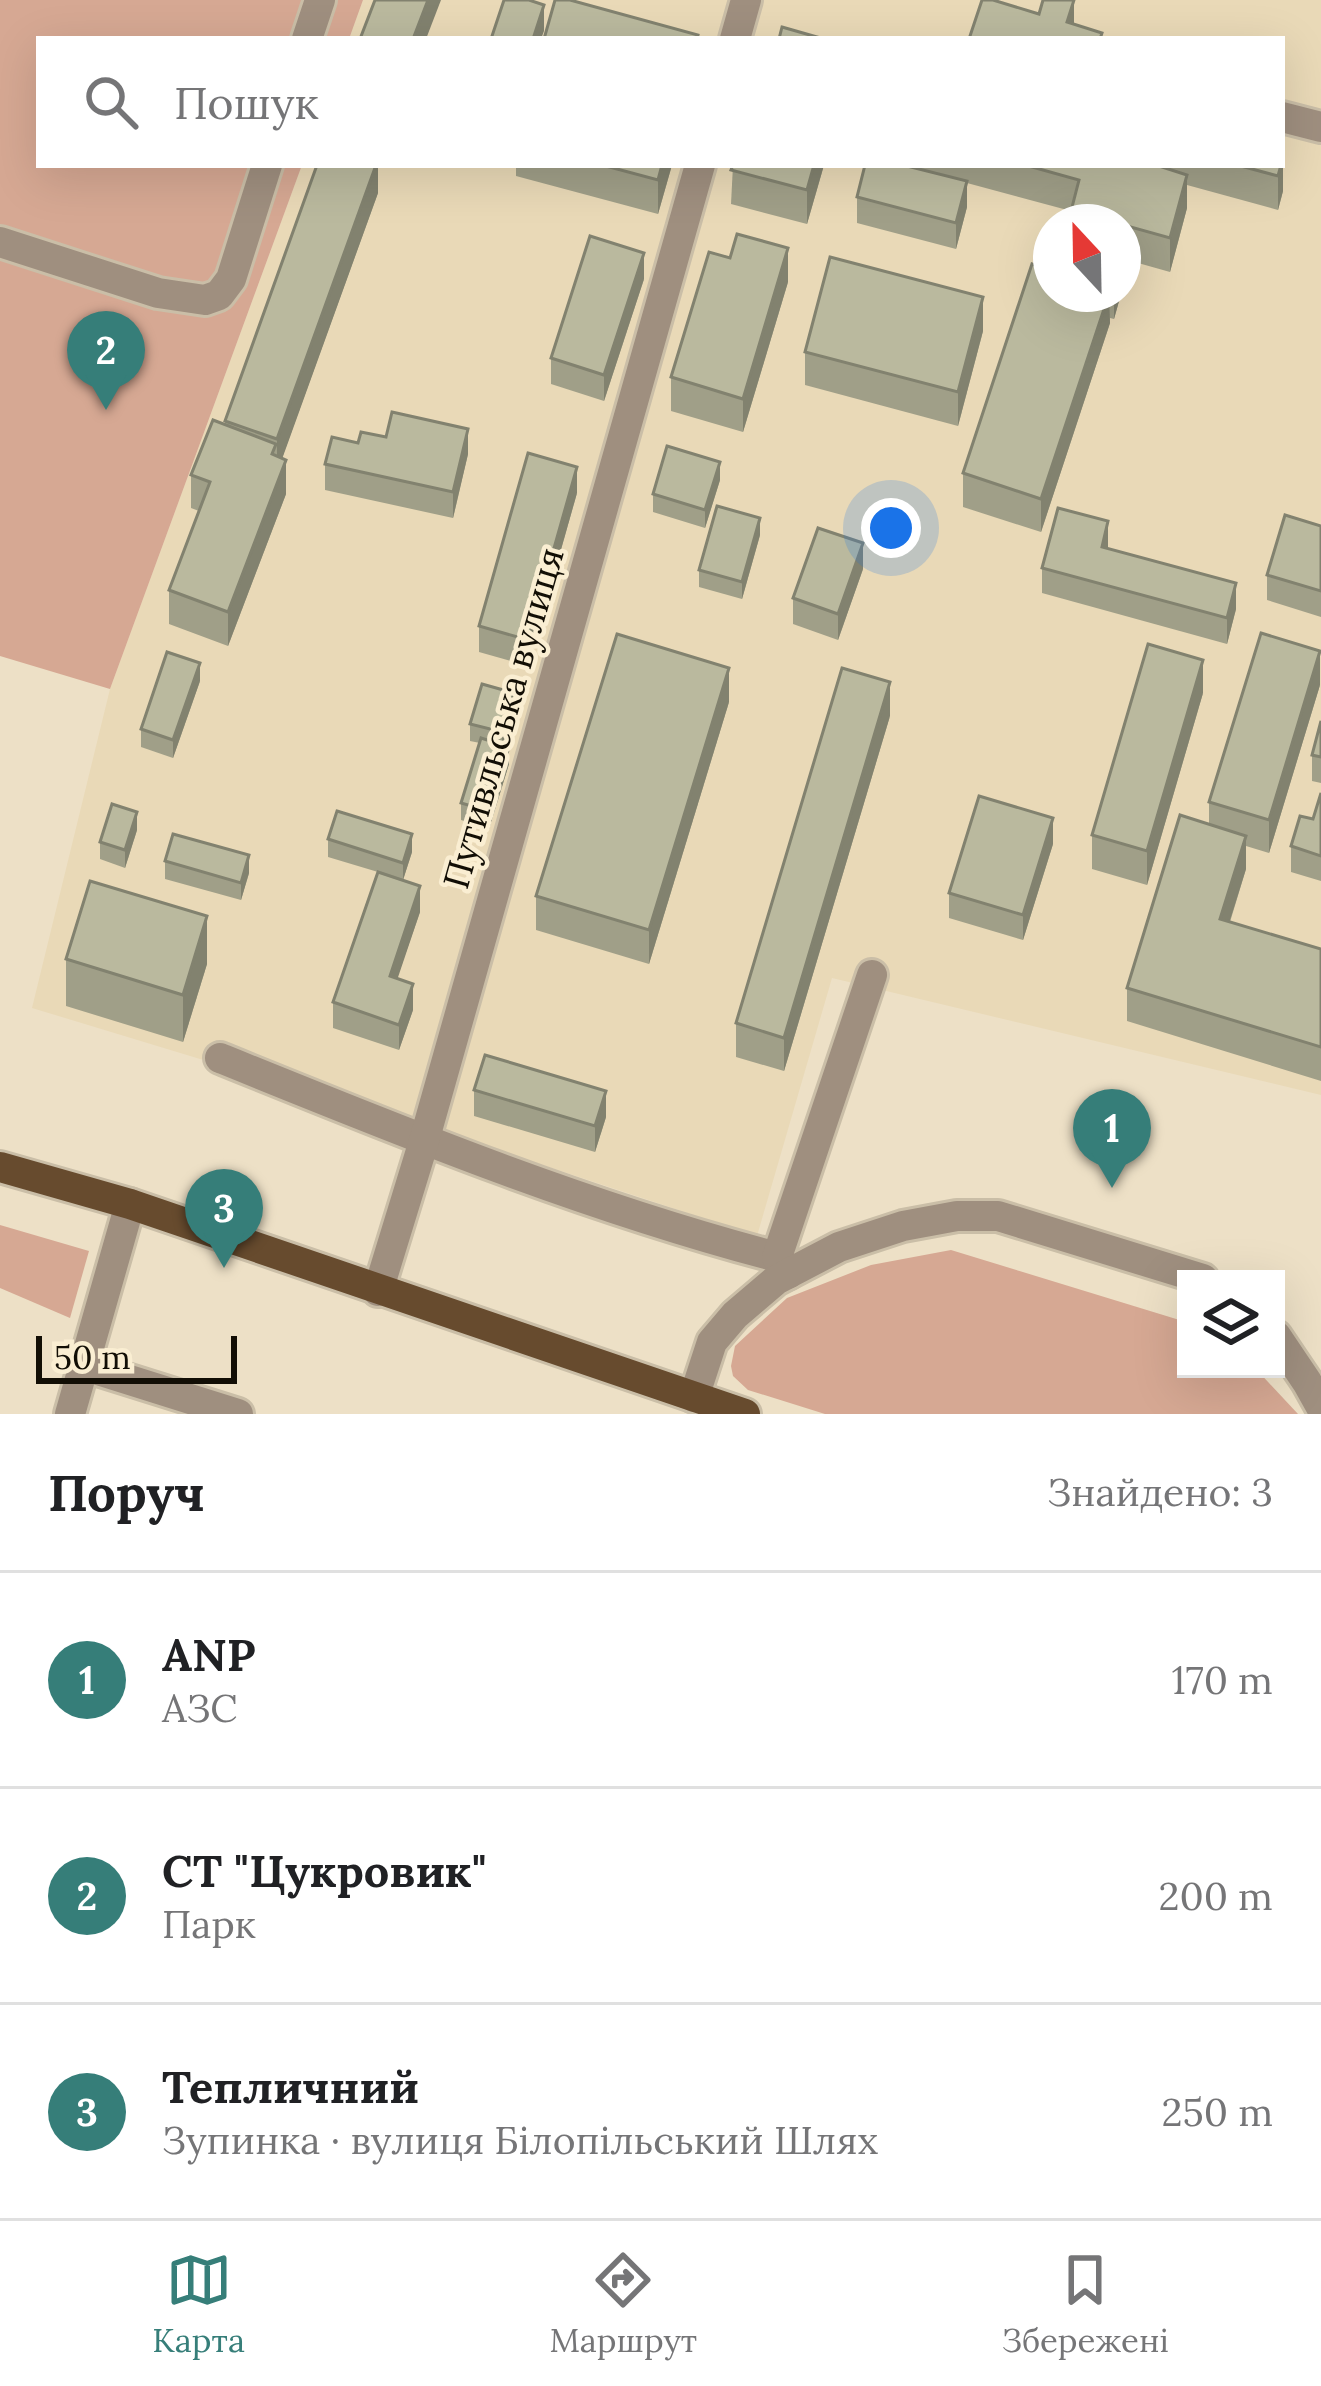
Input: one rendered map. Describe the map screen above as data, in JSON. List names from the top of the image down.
{
  "streets": {
    "street": ["Путивльська вулиця"]
  },
  "scale_bar": "50 m",
  "north": "top",
  "page": {
    "search": "Пошук",
    "pins": ["2", "1", "3"],
    "scale": "50 m",
    "heading": ["Поруч", "Знайдено: 3"],
    "list": [
      {
        "mark": "1",
        "name": "ANP",
        "note": "АЗС",
        "value": "170 m"
      },
      {
        "mark": "2",
        "name": "СТ \"Цукровик\"",
        "note": "Парк",
        "value": "200 m"
      },
      {
        "mark": "3",
        "name": "Тепличний",
        "note": "Зупинка · вулиця Білопільський Шлях",
        "value": "250 m"
      }
    ],
    "nav": ["Карта", "Маршрут", "Збережені"]
  }
}
